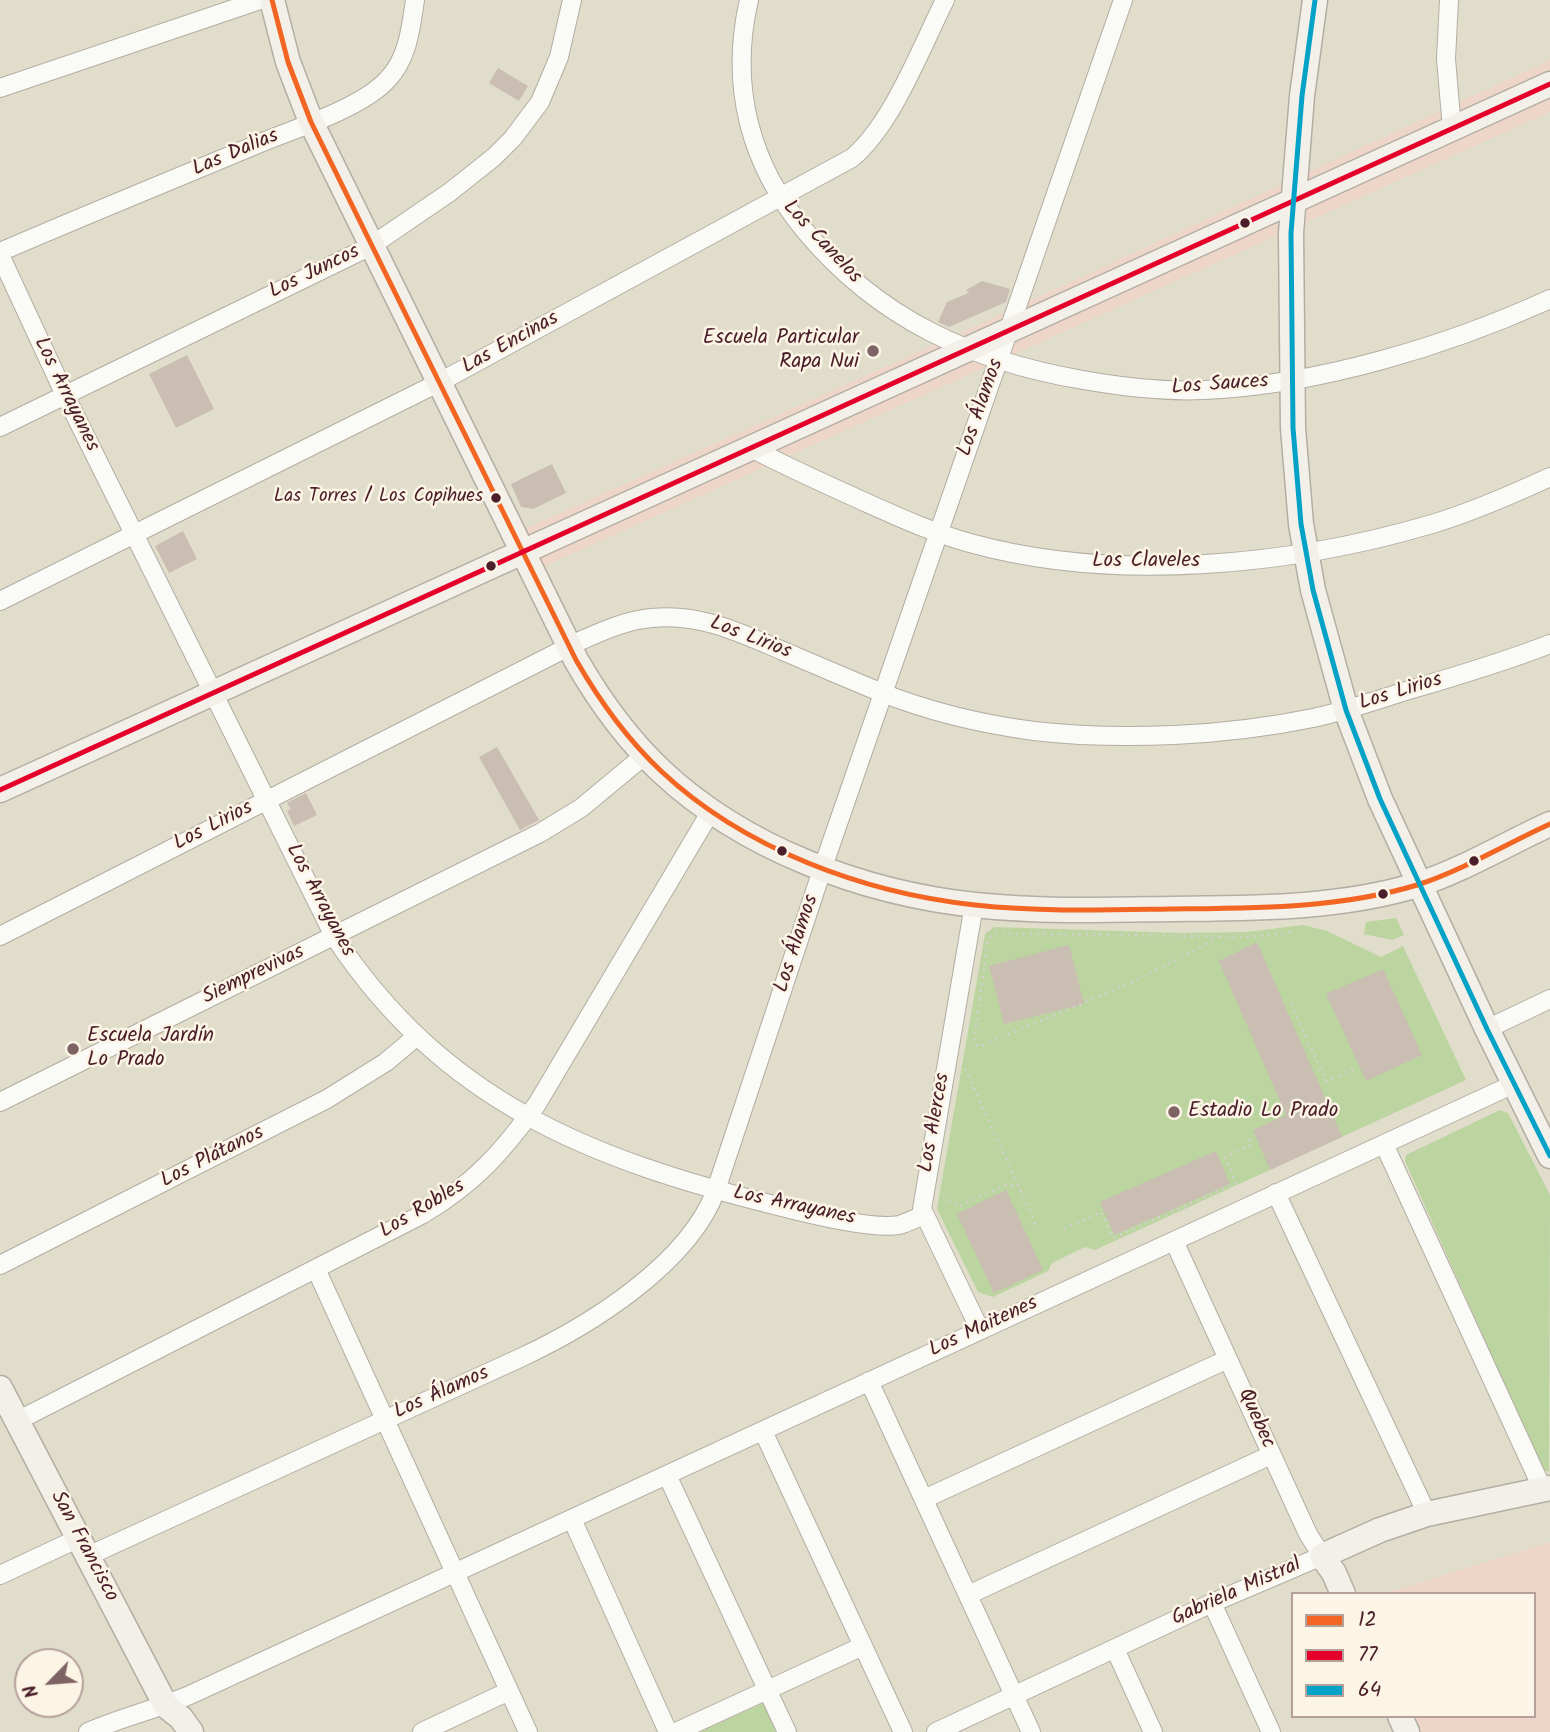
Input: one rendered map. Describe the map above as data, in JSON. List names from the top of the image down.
{
  "streets": {
    "street": [
      "Las Dalias",
      "Los Canelos",
      "Los Juncos",
      "Las Encinas",
      "Los Sauces",
      "Los Arrayanes",
      "Los Álamos",
      "Los Claveles",
      "Los Lirios",
      "Siemprevivas",
      "Los Alerces",
      "Los Plátanos",
      "Los Robles",
      "Los Maitenes",
      "Quebec",
      "San Francisco",
      "Gabriela Mistral"
    ]
  },
  "crossings": [
    ["Las Dalias", "Los Arrayanes"],
    ["Los Canelos", "Las Encinas"],
    ["Los Canelos", "Los Sauces"],
    ["Los Juncos", "Los Arrayanes"],
    ["Las Encinas", "Los Arrayanes"],
    ["Los Sauces", "Los Álamos"],
    ["Los Arrayanes", "Los Álamos"],
    ["Los Arrayanes", "Los Lirios"],
    ["Los Arrayanes", "Siemprevivas"],
    ["Los Arrayanes", "Los Alerces"],
    ["Los Arrayanes", "Los Plátanos"],
    ["Los Arrayanes", "Los Robles"],
    ["Los Álamos", "Los Claveles"],
    ["Los Álamos", "Los Lirios"],
    ["Los Álamos", "San Francisco"],
    ["Los Robles", "San Francisco"],
    ["Los Maitenes", "Quebec"],
    ["Los Maitenes", "San Francisco"],
    ["Quebec", "Gabriela Mistral"]
  ],
  "places": [
    "Escuela Particular Rapa Nui",
    "Las Torres / Los Copihues",
    "Escuela Jardín Lo Prado",
    "Estadio Lo Prado"
  ],
  "lines": ["transit line 12", "transit line 64", "transit line 77"],
  "legend": ["12", "77", "64"],
  "north": "bottom left"
}
